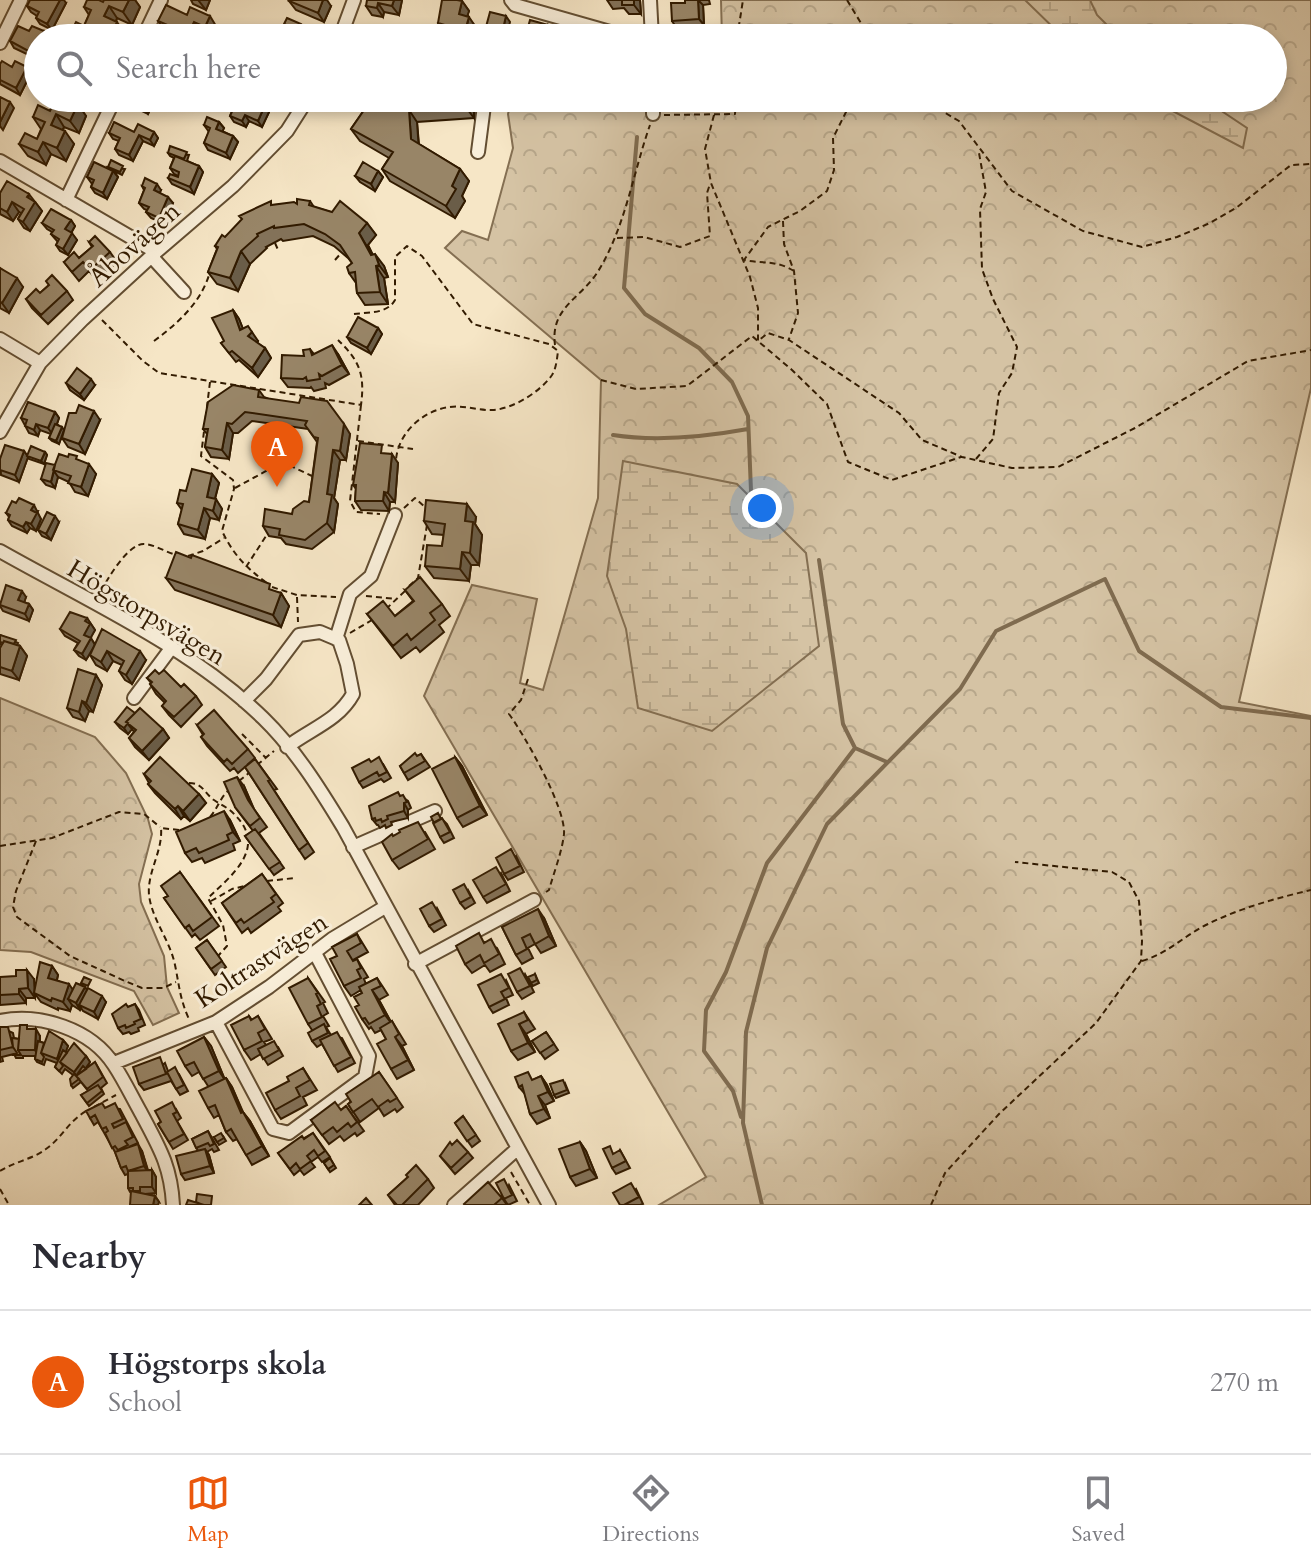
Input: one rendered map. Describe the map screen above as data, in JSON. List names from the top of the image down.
{
  "streets": {
    "street": ["Åbovägen", "Högstorpsvägen", "Koltrastvägen"]
  },
  "crossings": [
    ["Högstorpsvägen", "Koltrastvägen"]
  ],
  "page": {
    "search": "Search here",
    "pins": "A",
    "heading": "Nearby",
    "list": [
      {
        "mark": "A",
        "name": "Högstorps skola",
        "note": "School",
        "value": "270 m"
      }
    ],
    "nav": ["Map", "Directions", "Saved"]
  }
}
